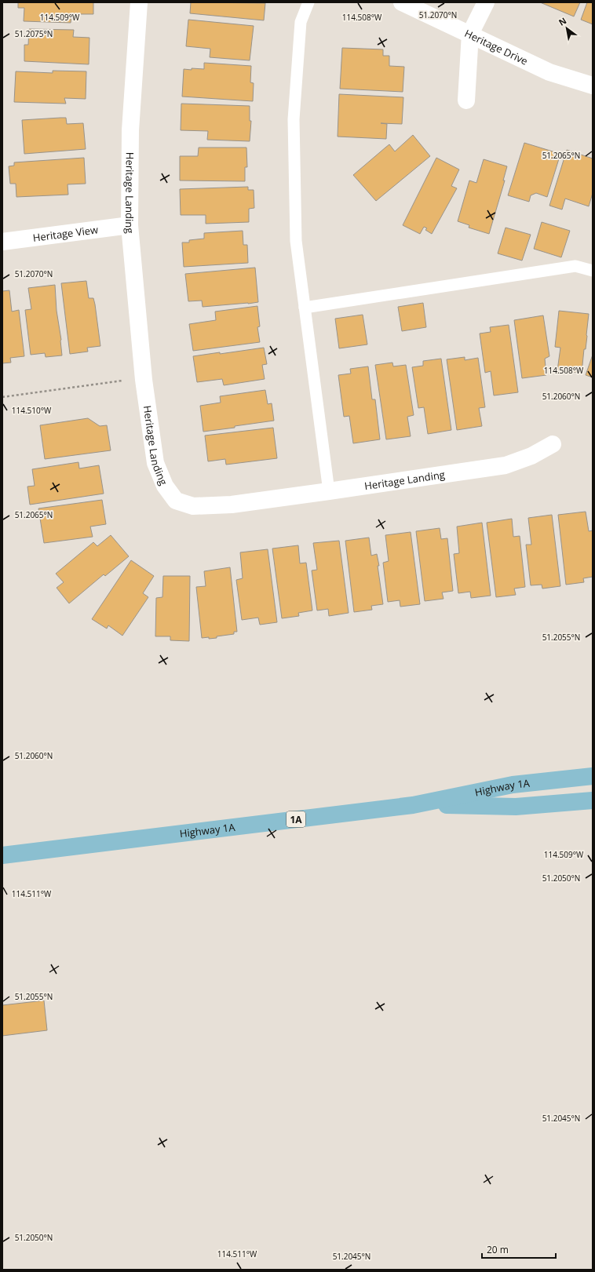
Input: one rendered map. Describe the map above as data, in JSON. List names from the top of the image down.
{
  "streets": {
    "main road": ["Highway 1A", "1A"],
    "street": ["Heritage Drive", "Heritage Landing", "Heritage View"]
  },
  "crossings": [
    ["Heritage Landing", "Heritage View"]
  ],
  "scale_bar": "20 m",
  "north": "top left",
  "coordinates": [
    "51.2070°N",
    "114.508°W",
    "114.509°W",
    "51.2075°N",
    "51.2065°N",
    "51.2060°N",
    "114.510°W",
    "51.2055°N",
    "51.2050°N",
    "114.511°W",
    "51.2045°N"
  ]
}
